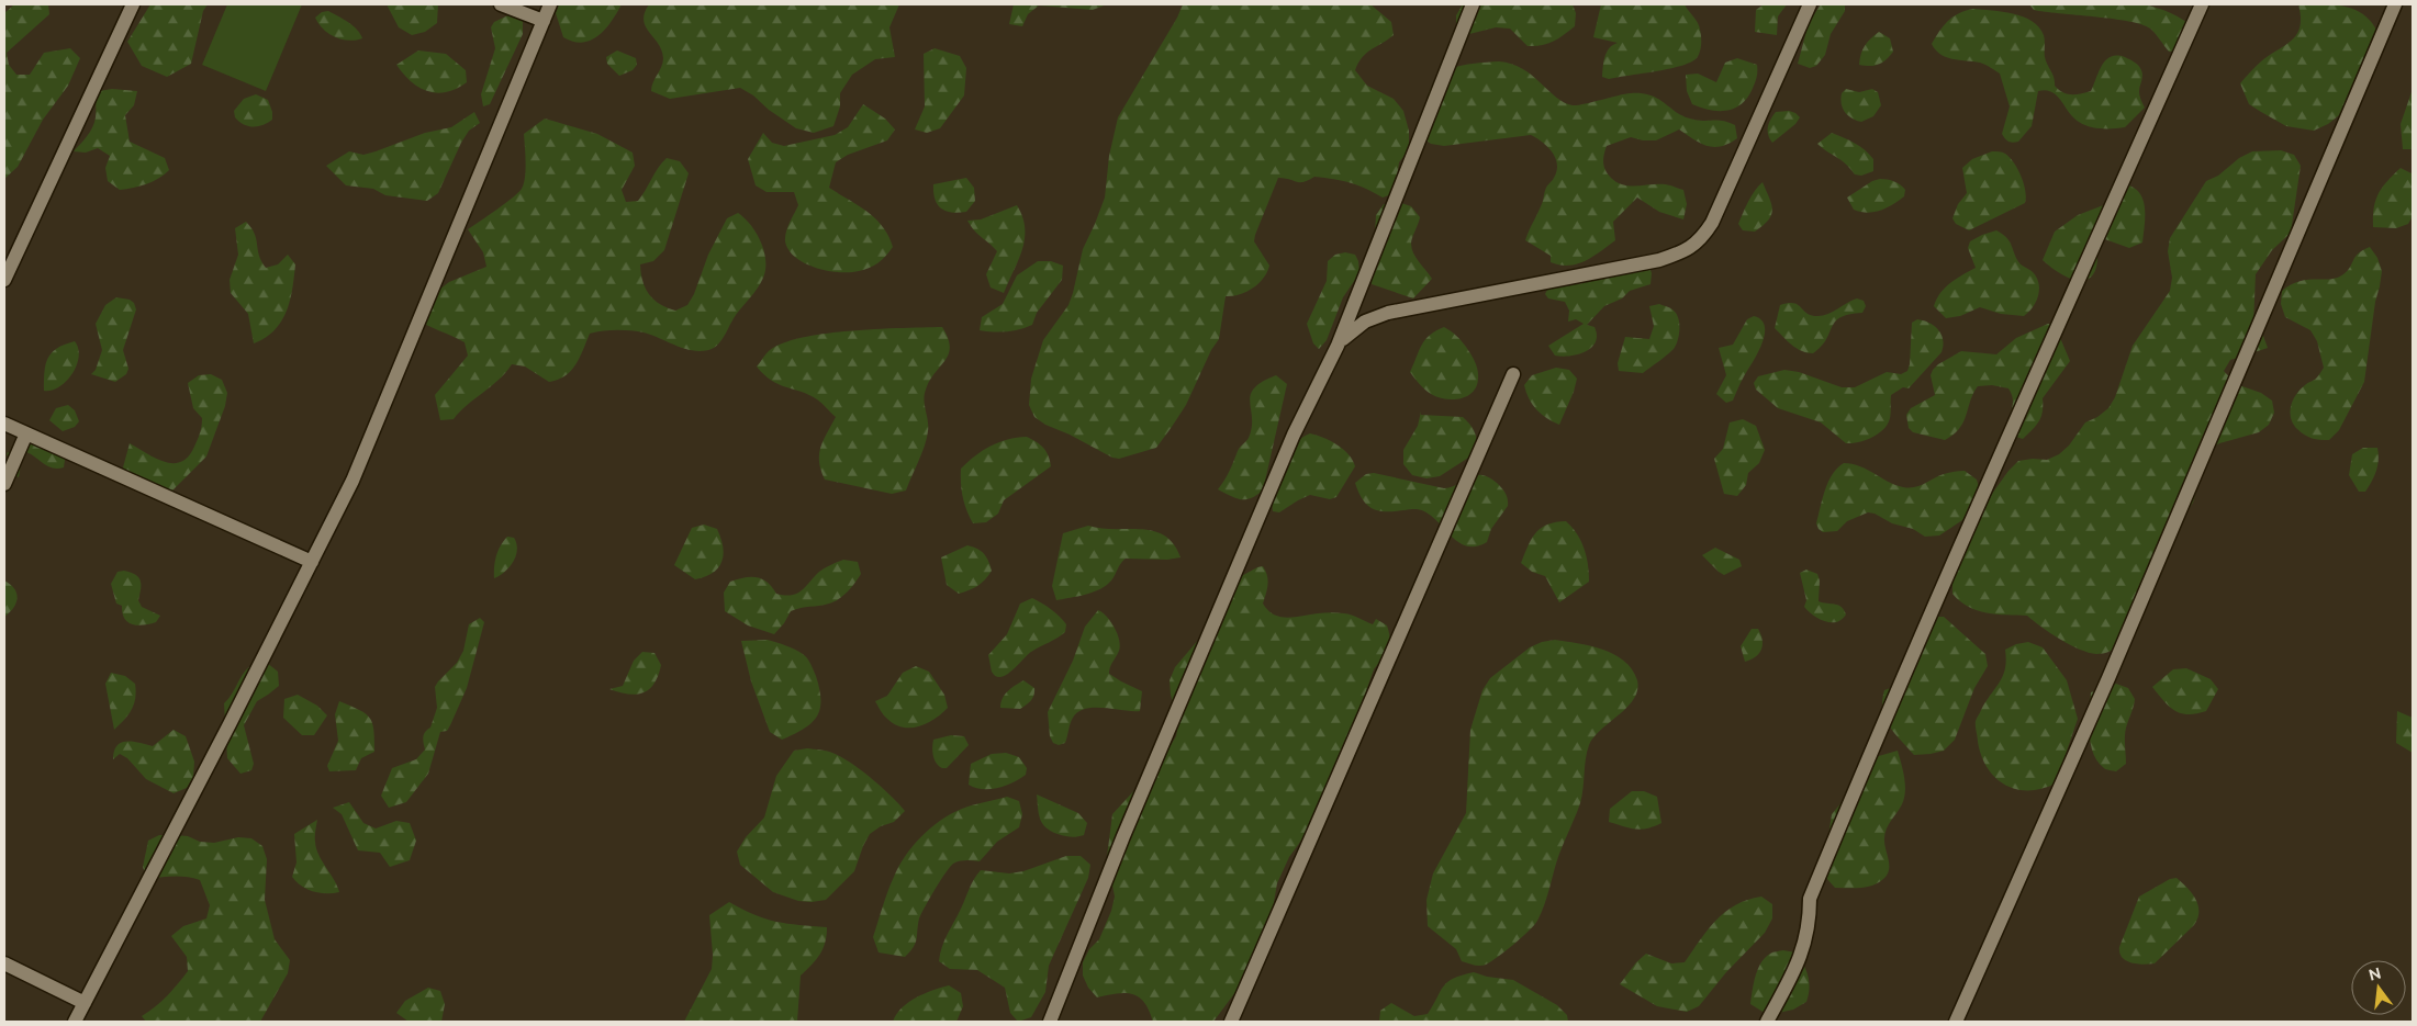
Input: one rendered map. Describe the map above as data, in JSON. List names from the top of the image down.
{
  "north": "top"
}
